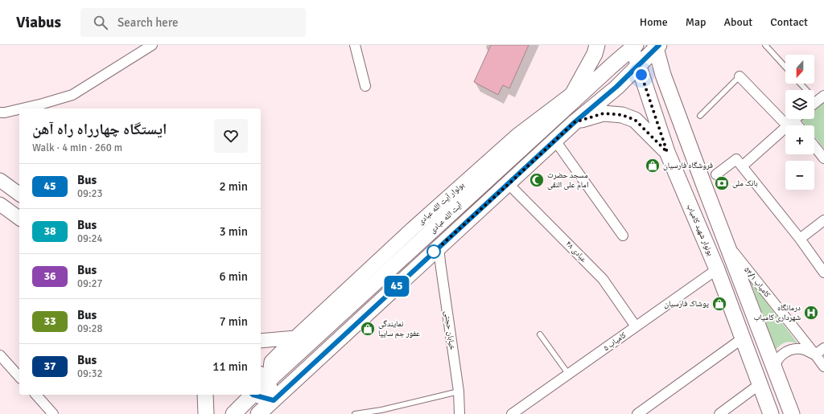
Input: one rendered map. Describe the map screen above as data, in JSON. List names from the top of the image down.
{
  "streets": {
    "main road": ["بولوار آیت الله عبادی", "آیت الله عبادی", "بولوار شهید کامیاب"],
    "street": [
      "عبادی ۴۸",
      "کامیاب ۵۴/۱",
      "خیابان حجتی",
      "کامیاب ۵"
    ]
  },
  "crossings": [
    ["بولوار آیت الله عبادی", "آیت الله عبادی"],
    ["بولوار آیت الله عبادی", "بولوار شهید کامیاب"],
    ["آیت الله عبادی", "بولوار شهید کامیاب"],
    ["آیت الله عبادی", "عبادی ۴۸"],
    ["آیت الله عبادی", "خیابان حجتی"],
    ["بولوار شهید کامیاب", "کامیاب ۵"],
    ["عبادی ۴۸", "کامیاب ۵"]
  ],
  "places": {
    "shop": ["فروشگاه فارسیان", "پوشاک فارسیان", "نمایندگی عفور جم سایپا"],
    "mosque": ["مسجد حضرت امام علی النقی"],
    "bank": ["بانک ملی"],
    "hospital": ["درمانگاه شهرداری کامیاب"]
  },
  "lines": ["bus line 45"],
  "north": "bottom",
  "page": {
    "header": "Viabus",
    "search": "Search here",
    "nav": [
      "Home",
      "Map",
      "About",
      "Contact"
    ],
    "on_map": "45",
    "map_buttons": ["+", "−"],
    "heading": ["ایستگاه چهارراه راه آهن", "Walk · 4 min · 260 m"],
    "list": [
      {
        "mark": "45",
        "name": "Bus",
        "note": "09:23",
        "value": "2 min"
      },
      {
        "mark": "38",
        "name": "Bus",
        "note": "09:24",
        "value": "3 min"
      },
      {
        "mark": "36",
        "name": "Bus",
        "note": "09:27",
        "value": "6 min"
      },
      {
        "mark": "33",
        "name": "Bus",
        "note": "09:28",
        "value": "7 min"
      },
      {
        "mark": "37",
        "name": "Bus",
        "note": "09:32",
        "value": "11 min"
      }
    ]
  }
}
